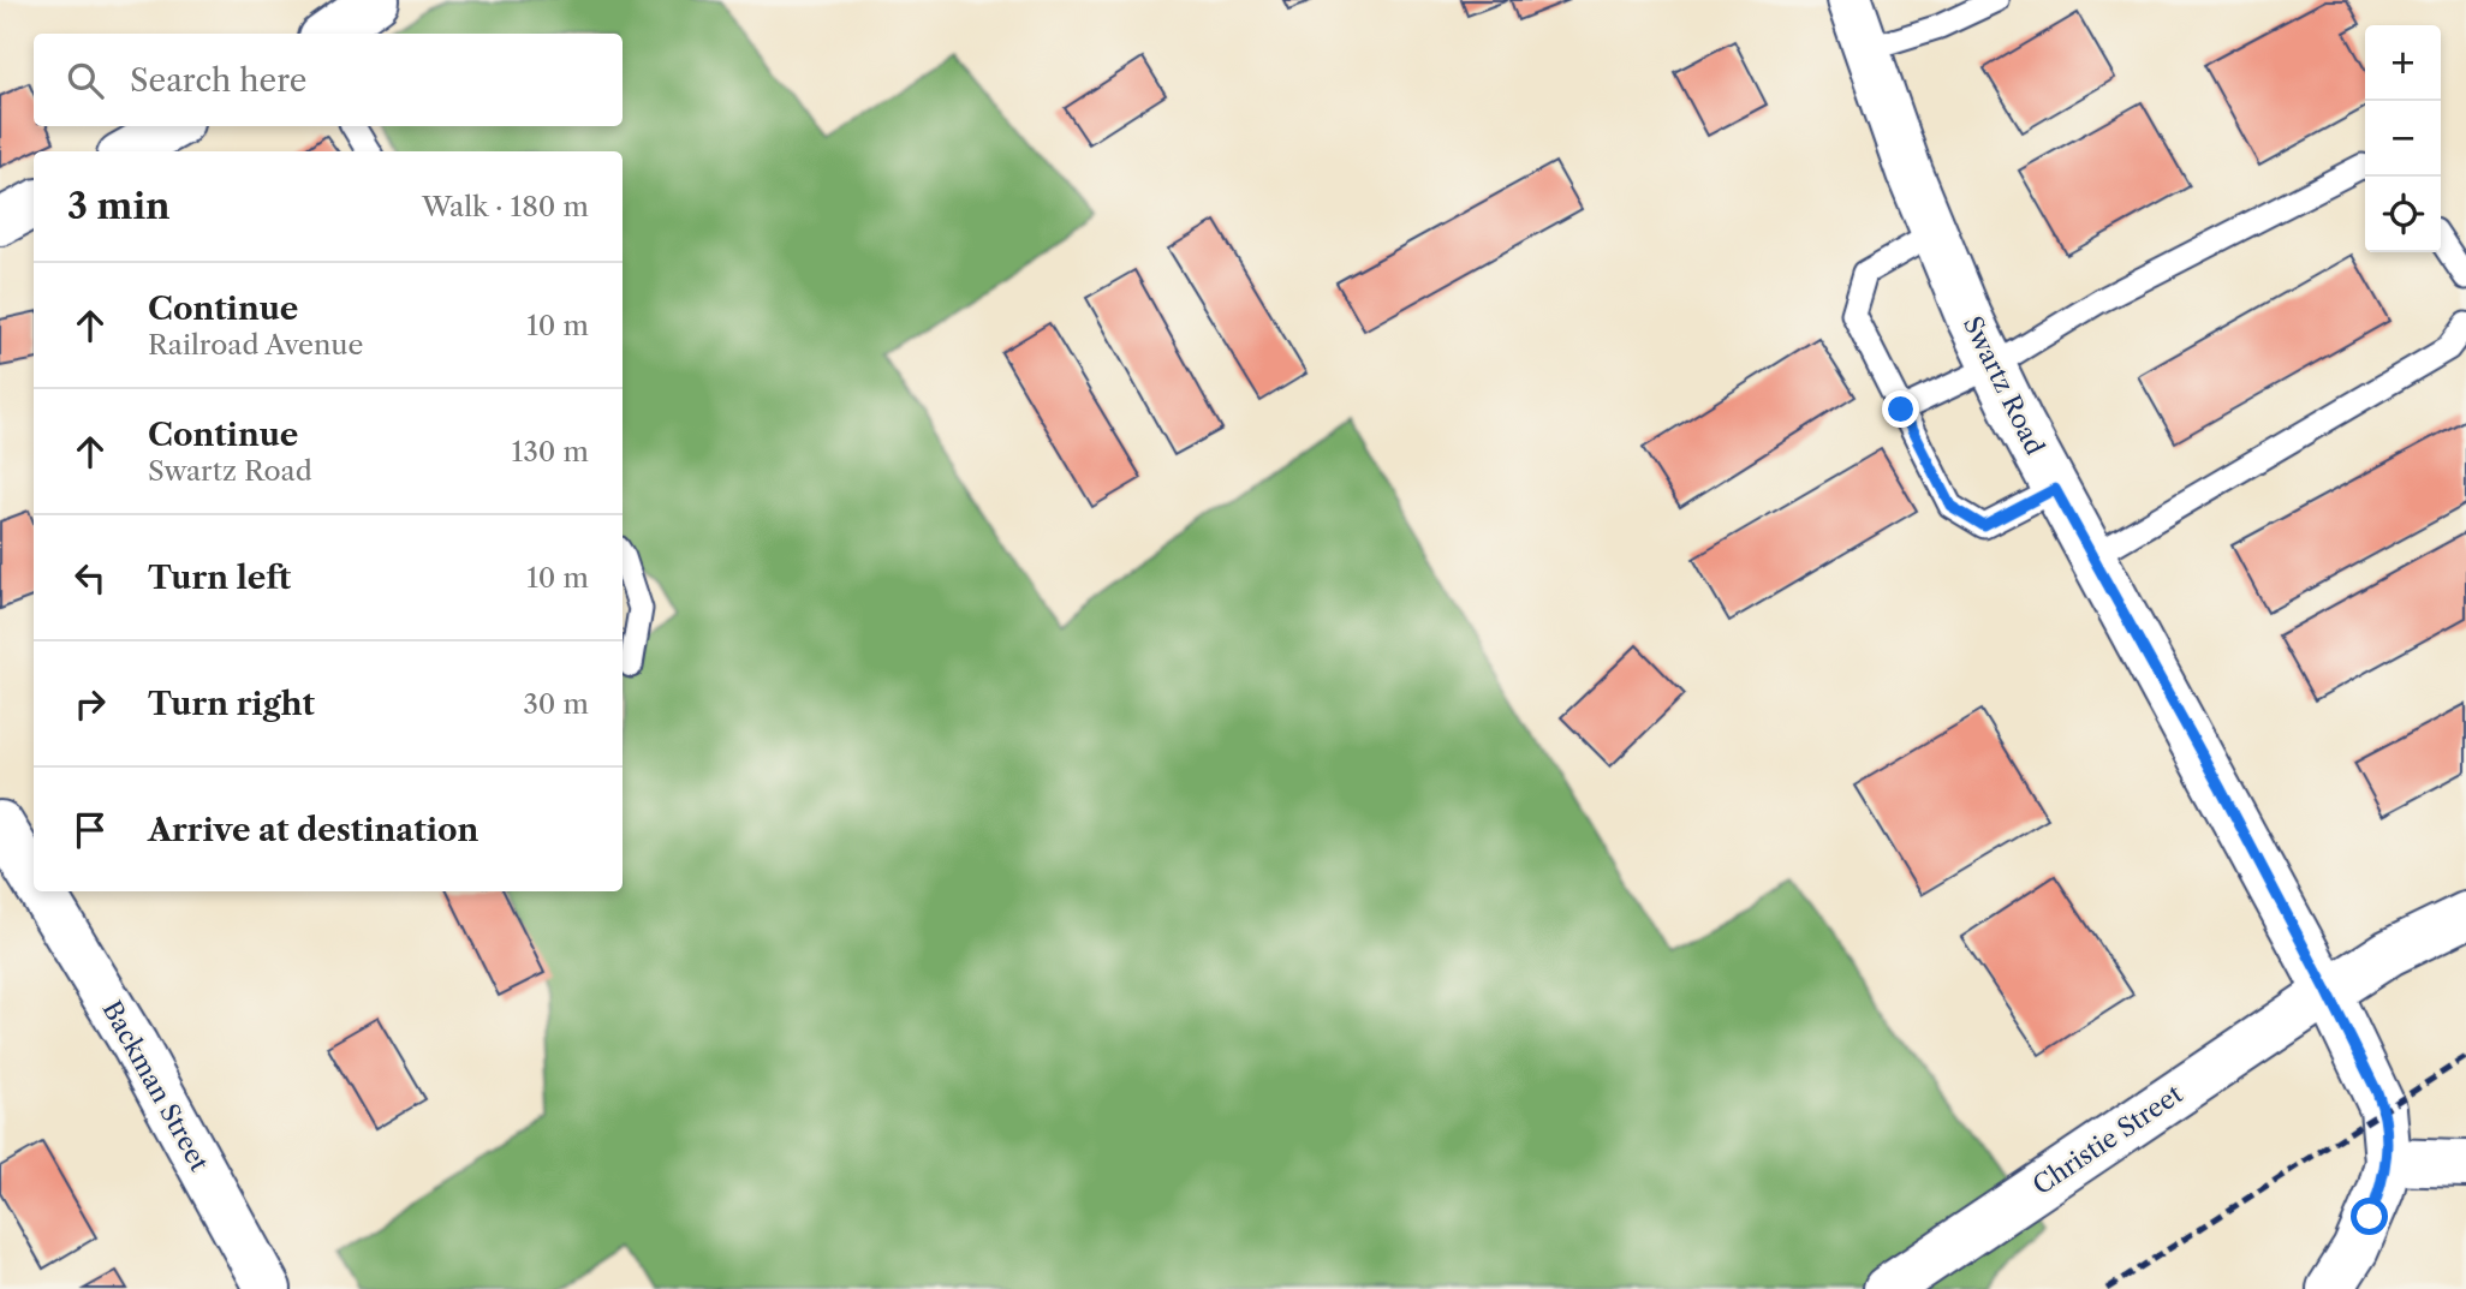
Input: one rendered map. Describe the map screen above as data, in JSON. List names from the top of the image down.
{
  "streets": {
    "street": ["Swartz Road", "Backman Street", "Christie Street"]
  },
  "crossings": [
    ["Swartz Road", "Christie Street"]
  ],
  "page": {
    "map_buttons": ["+", "−"],
    "search": "Search here",
    "heading": ["3 min", "Walk · 180 m"],
    "list": [
      ["Continue", "Railroad Avenue", "10 m"],
      ["Continue", "Swartz Road", "130 m"],
      ["Turn left", "10 m"],
      ["Turn right", "30 m"],
      "Arrive at destination"
    ]
  }
}
